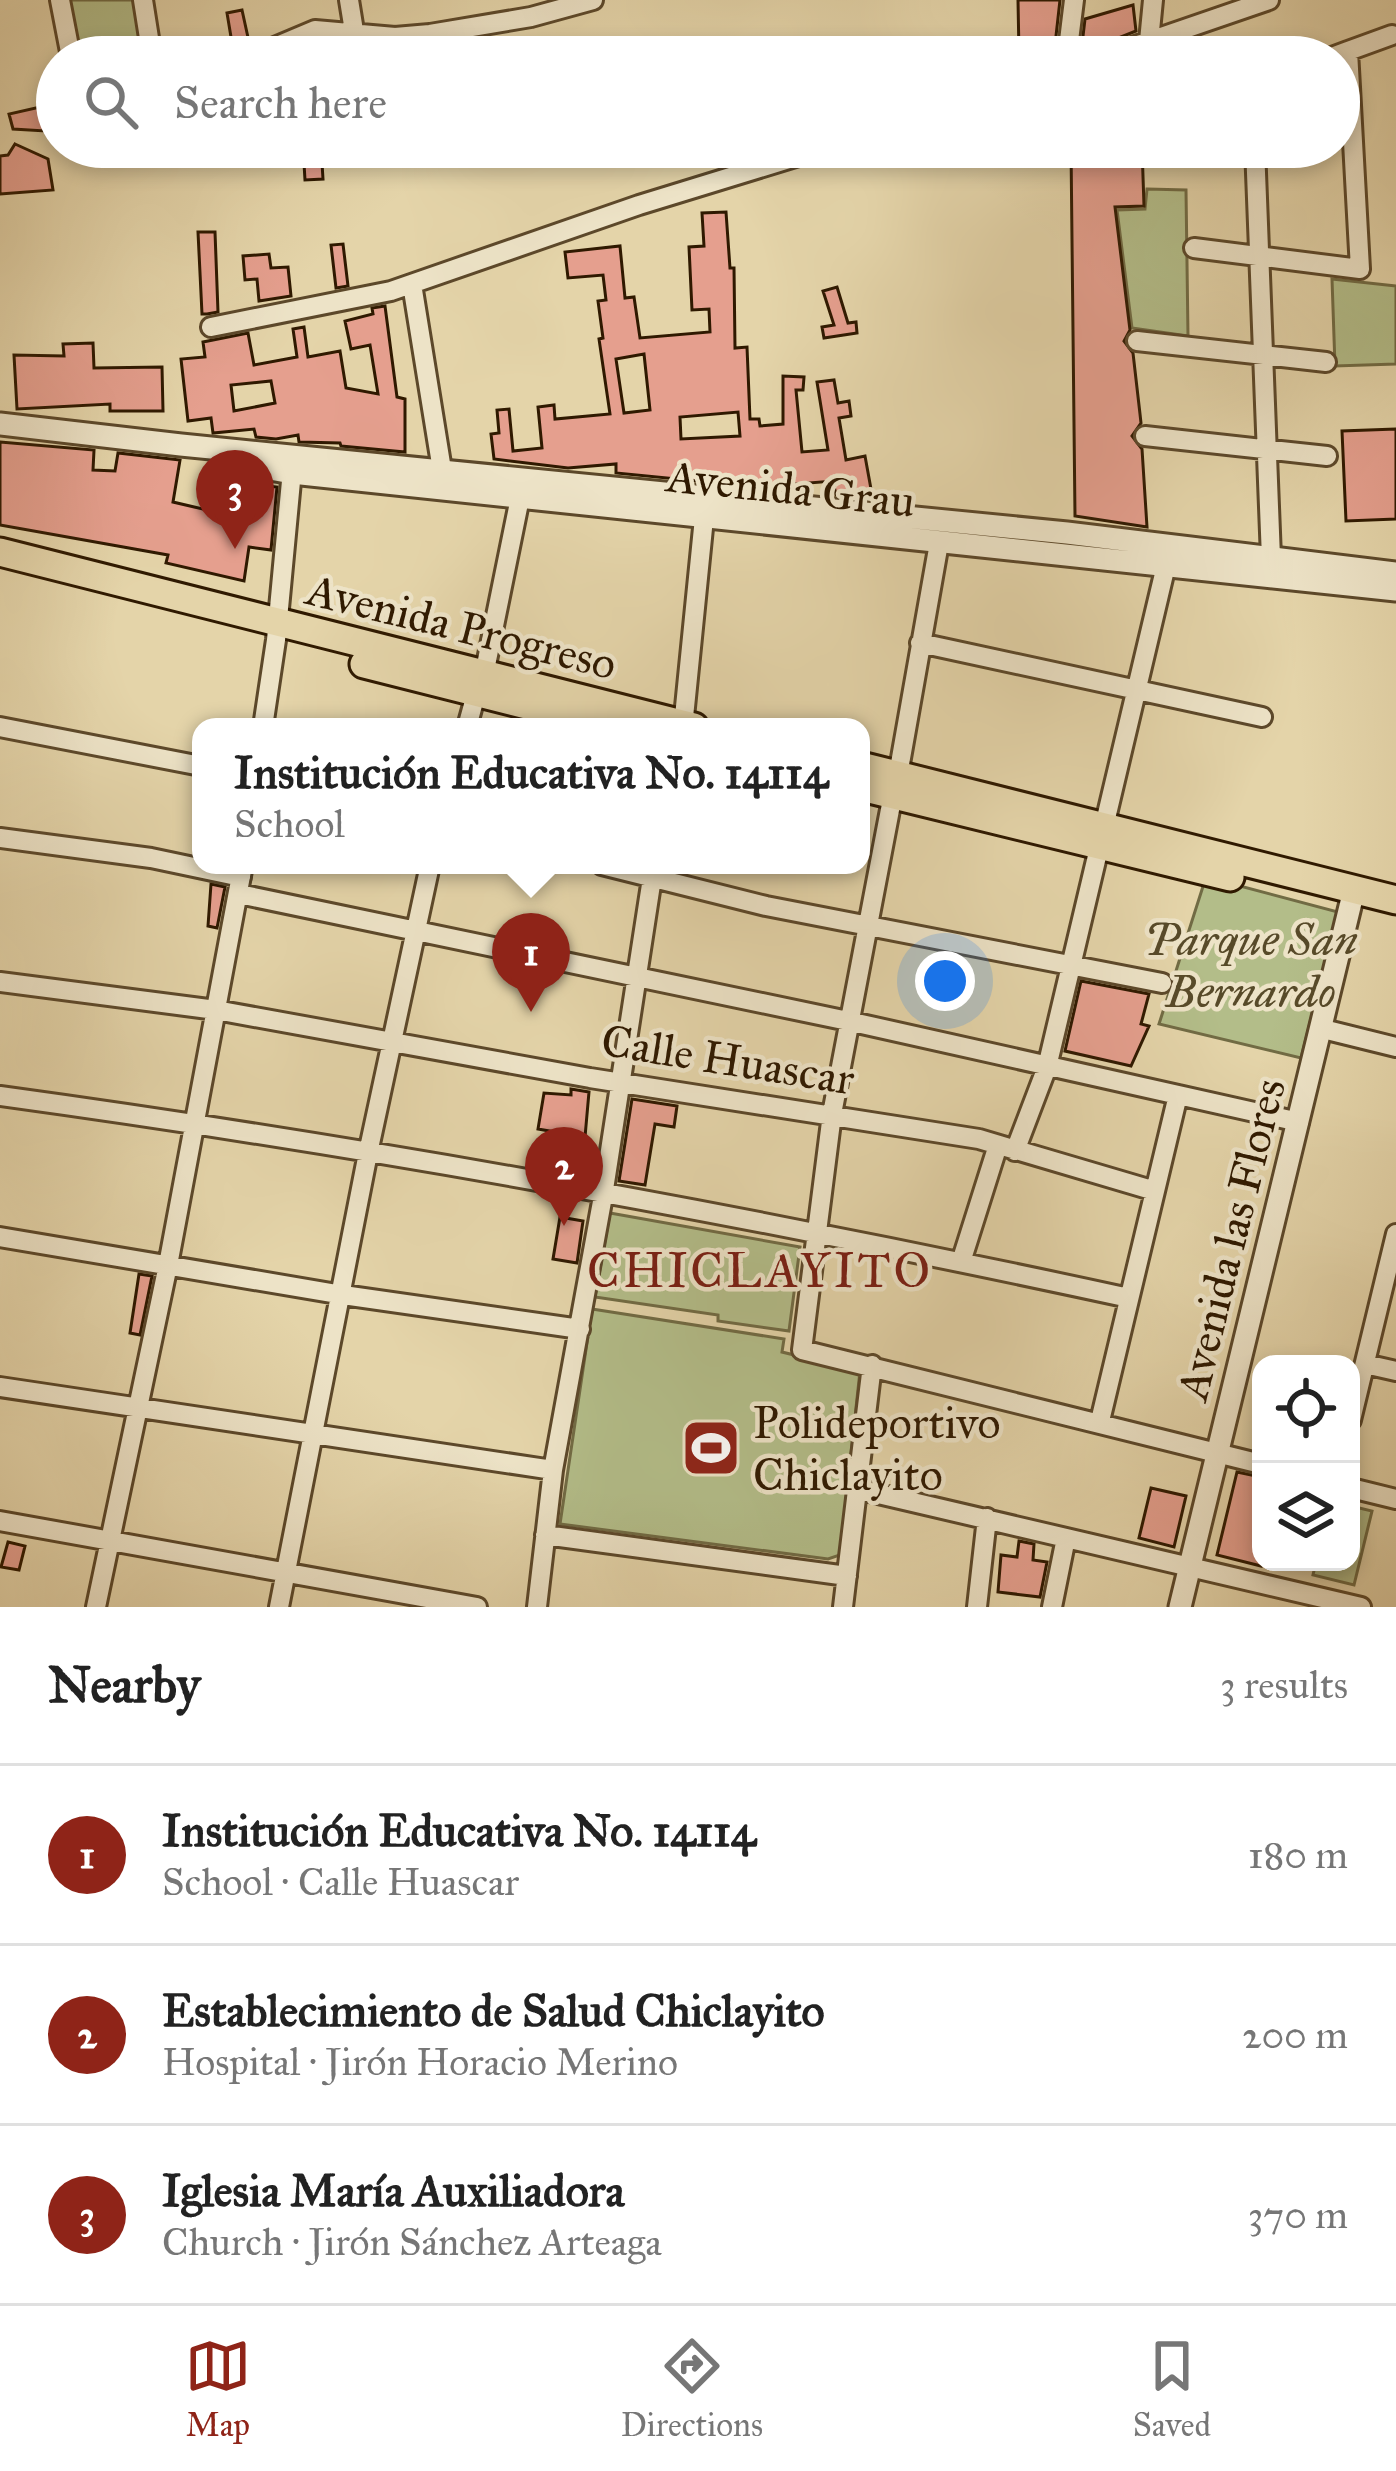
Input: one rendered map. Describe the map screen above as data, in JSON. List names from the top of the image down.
{
  "streets": {
    "main road": ["Avenida Progreso"],
    "street": ["Avenida Grau", "Calle Huascar", "Avenida las Flores"]
  },
  "districts": ["CHICLAYITO"],
  "parks": ["Parque San Bernardo"],
  "places": {
    "sports": ["Polideportivo Chiclayito"]
  },
  "page": {
    "search": "Search here",
    "pins": ["3", "1", "2"],
    "popup": ["Institución Educativa No. 14114", "School"],
    "heading": ["Nearby", "3 results"],
    "list": [
      {
        "mark": "1",
        "name": "Institución Educativa No. 14114",
        "note": "School · Calle Huascar",
        "value": "180 m"
      },
      {
        "mark": "2",
        "name": "Establecimiento de Salud Chiclayito",
        "note": "Hospital · Jirón Horacio Merino",
        "value": "200 m"
      },
      {
        "mark": "3",
        "name": "Iglesia María Auxiliadora",
        "note": "Church · Jirón Sánchez Arteaga",
        "value": "370 m"
      }
    ],
    "nav": ["Map", "Directions", "Saved"]
  }
}
